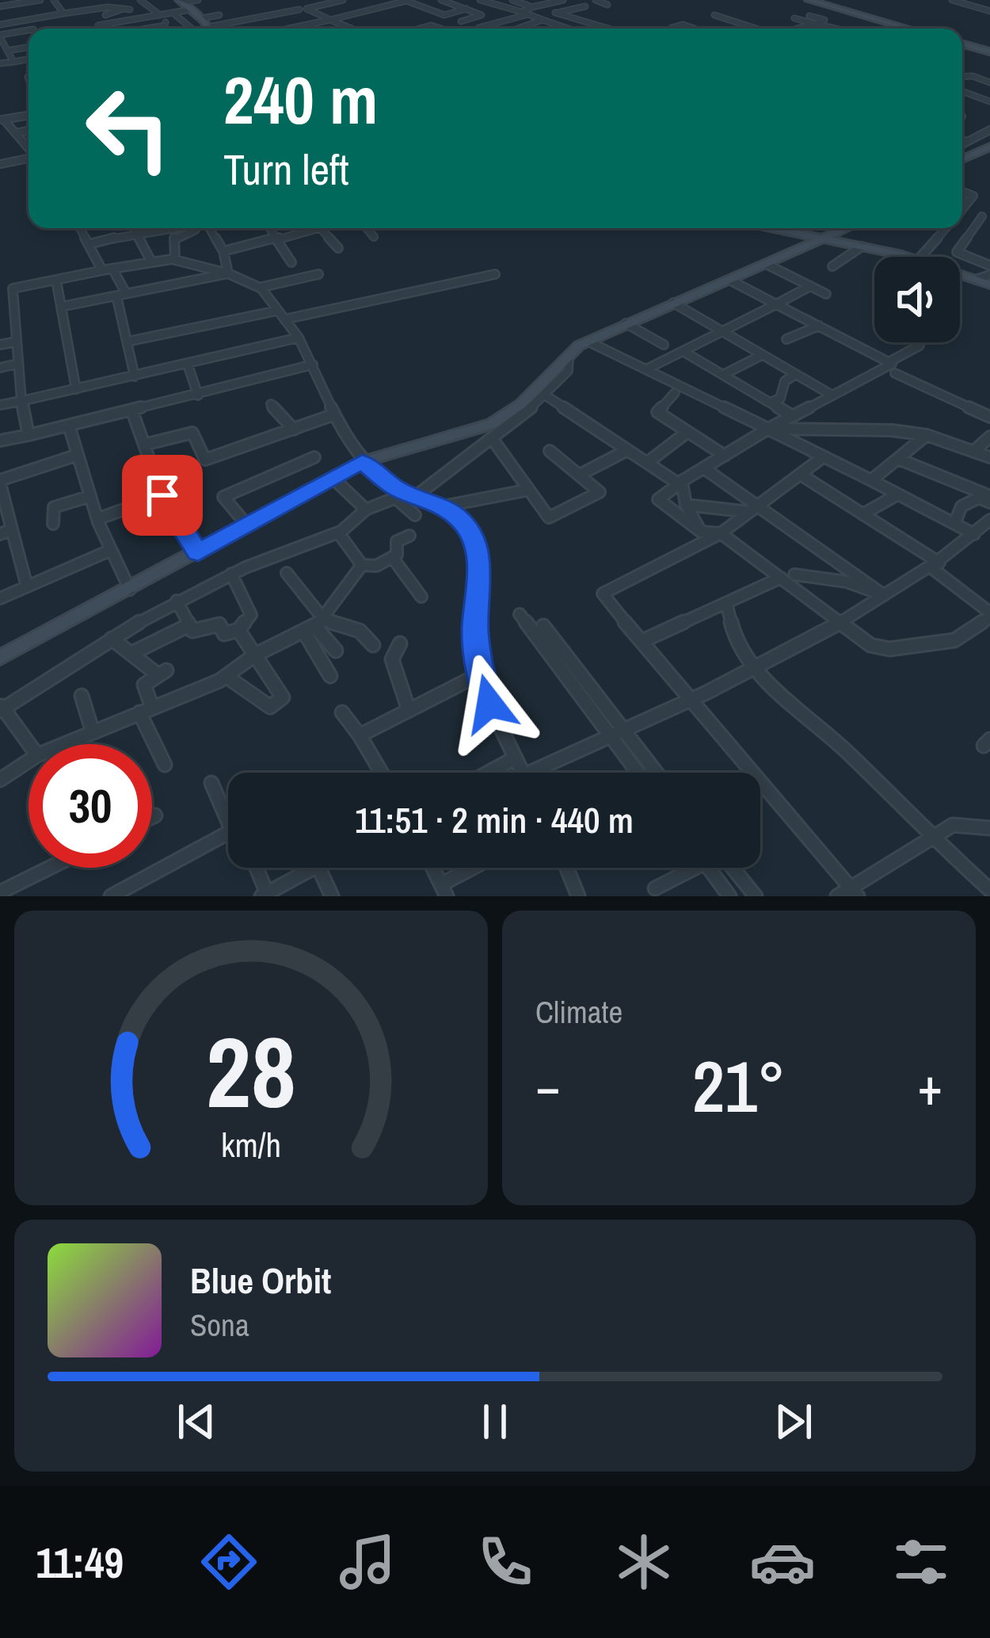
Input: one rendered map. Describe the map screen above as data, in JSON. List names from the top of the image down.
{
  "page": {
    "turn": ["240 m", "Turn left"],
    "limit": "30",
    "trip": "11:51 · 2 min · 440 m",
    "tile": "Climate",
    "heat": ["−", "21°", "+"],
    "song": ["Blue Orbit", "Sona"],
    "tabs": "11:49",
    "gauge": ["28", "km/h"]
  }
}
